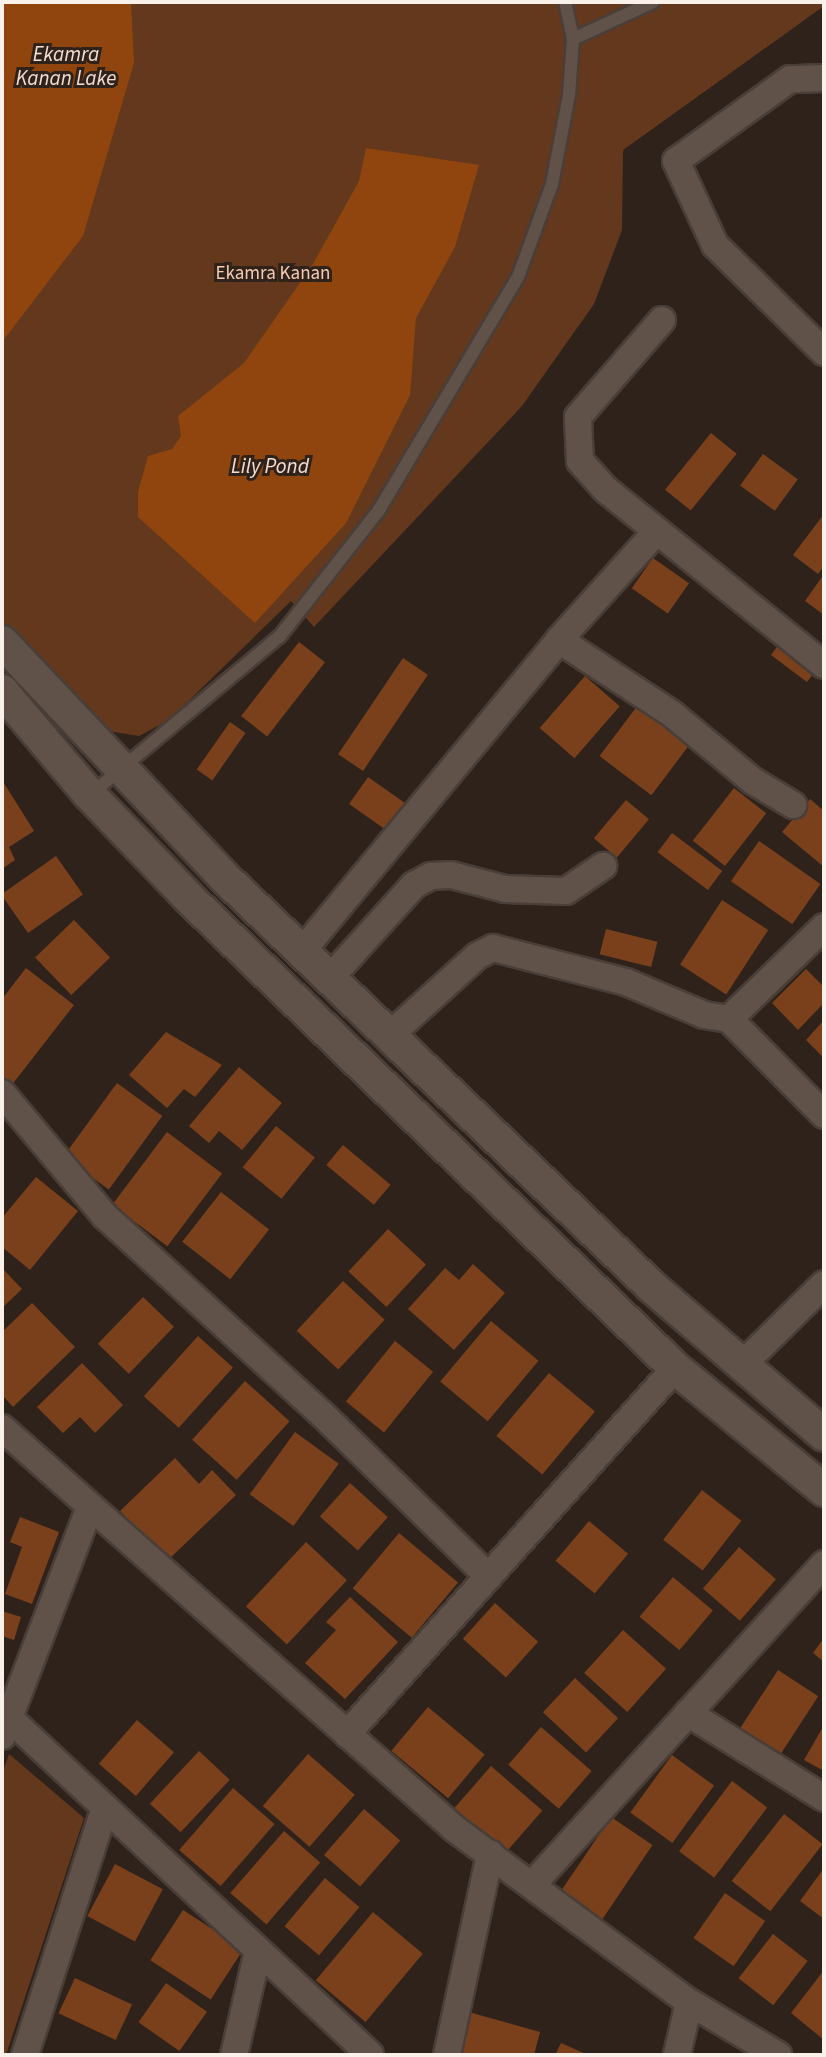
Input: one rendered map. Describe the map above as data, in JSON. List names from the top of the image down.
{
  "water": ["Ekamra Kanan Lake", "Lily Pond"],
  "parks": ["Ekamra Kanan"]
}
